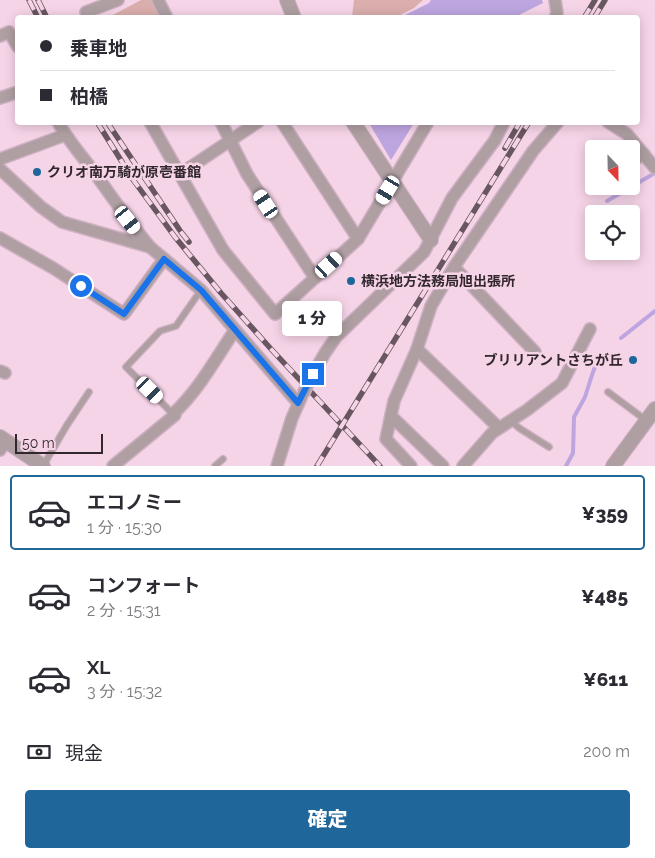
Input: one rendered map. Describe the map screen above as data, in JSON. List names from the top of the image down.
{
  "places": ["クリオ南万騎が原壱番館", "横浜地方法務局旭出張所", "ブリリアントさちが丘"],
  "scale_bar": "50 m",
  "north": "bottom",
  "page": {
    "banner": ["乗車地", "柏橋"],
    "bubble": "1 分",
    "scale": "50 m",
    "list": [
      {
        "name": "エコノミー",
        "note": "1 分 · 15:30",
        "value": "¥359"
      },
      {
        "name": "コンフォート",
        "note": "2 分 · 15:31",
        "value": "¥485"
      },
      {
        "name": "XL",
        "note": "3 分 · 15:32",
        "value": "¥611"
      }
    ],
    "pay": ["現金", "200 m"],
    "buttons": "確定"
  }
}
